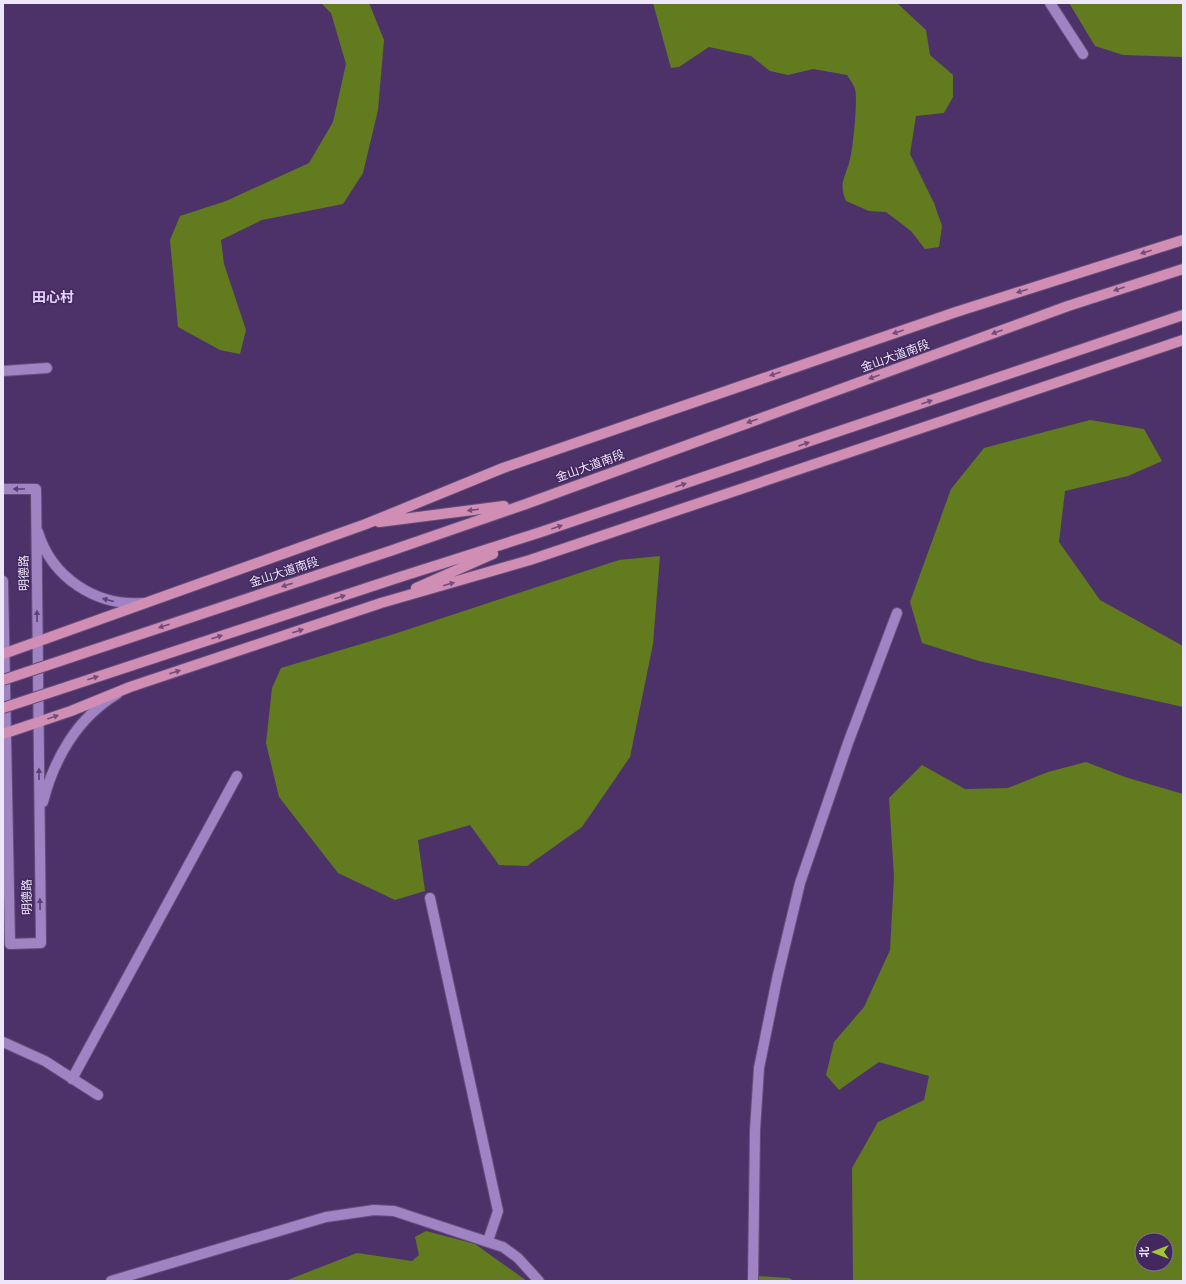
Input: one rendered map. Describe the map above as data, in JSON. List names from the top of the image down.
{
  "streets": {
    "main road": ["金山大道南段"],
    "street": ["明德路"]
  },
  "districts": ["田心村"],
  "north": "left"
}
